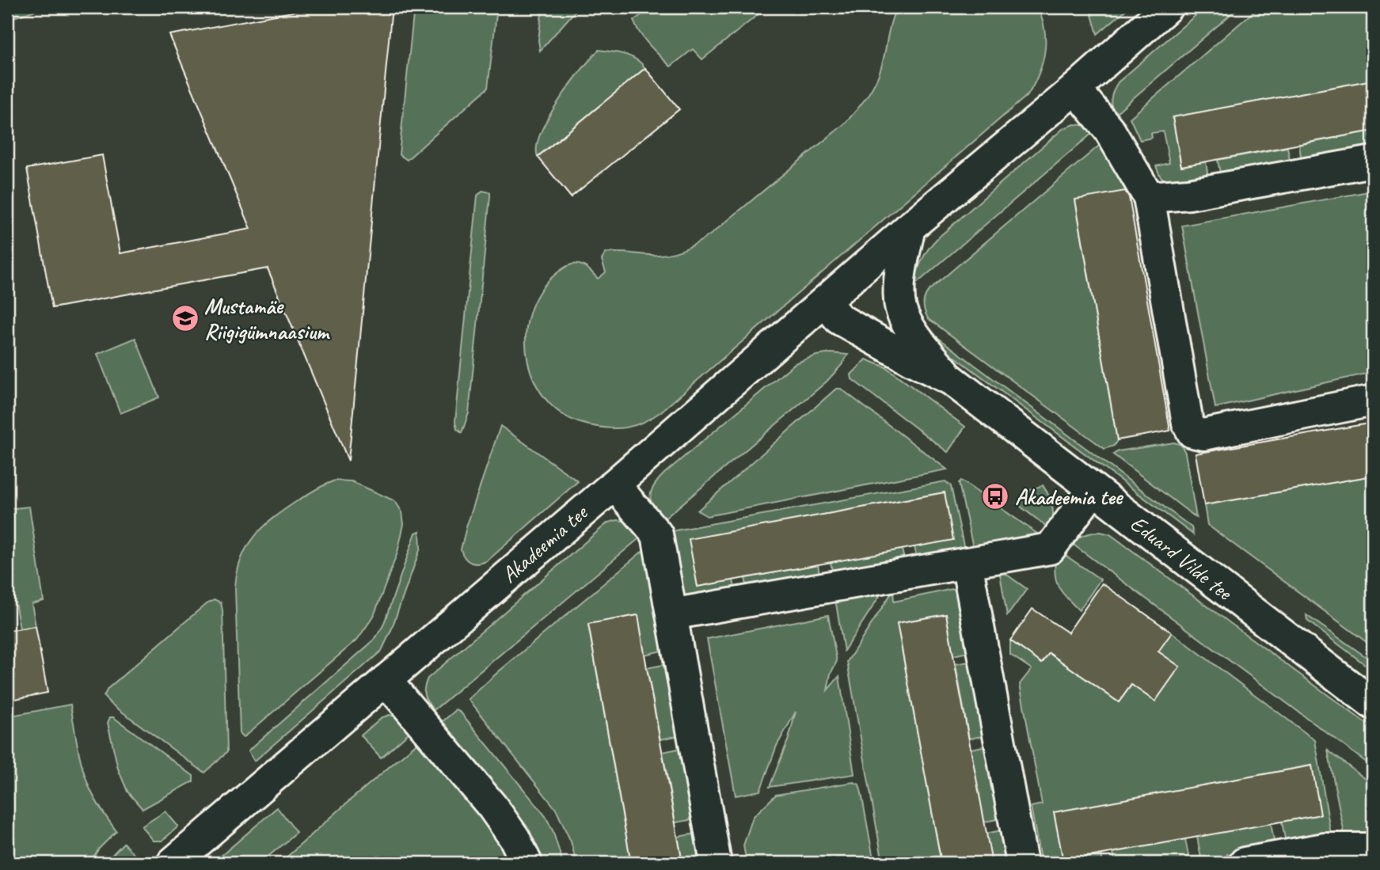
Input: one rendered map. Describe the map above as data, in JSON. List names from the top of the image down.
{
  "streets": {
    "street": ["Akadeemia tee", "Eduard Vilde tee"]
  },
  "crossings": [
    ["Akadeemia tee", "Eduard Vilde tee"]
  ],
  "places": {
    "school or university": ["Mustamäe Riigigümnaasium"],
    "bus stop": ["Akadeemia tee"]
  }
}
